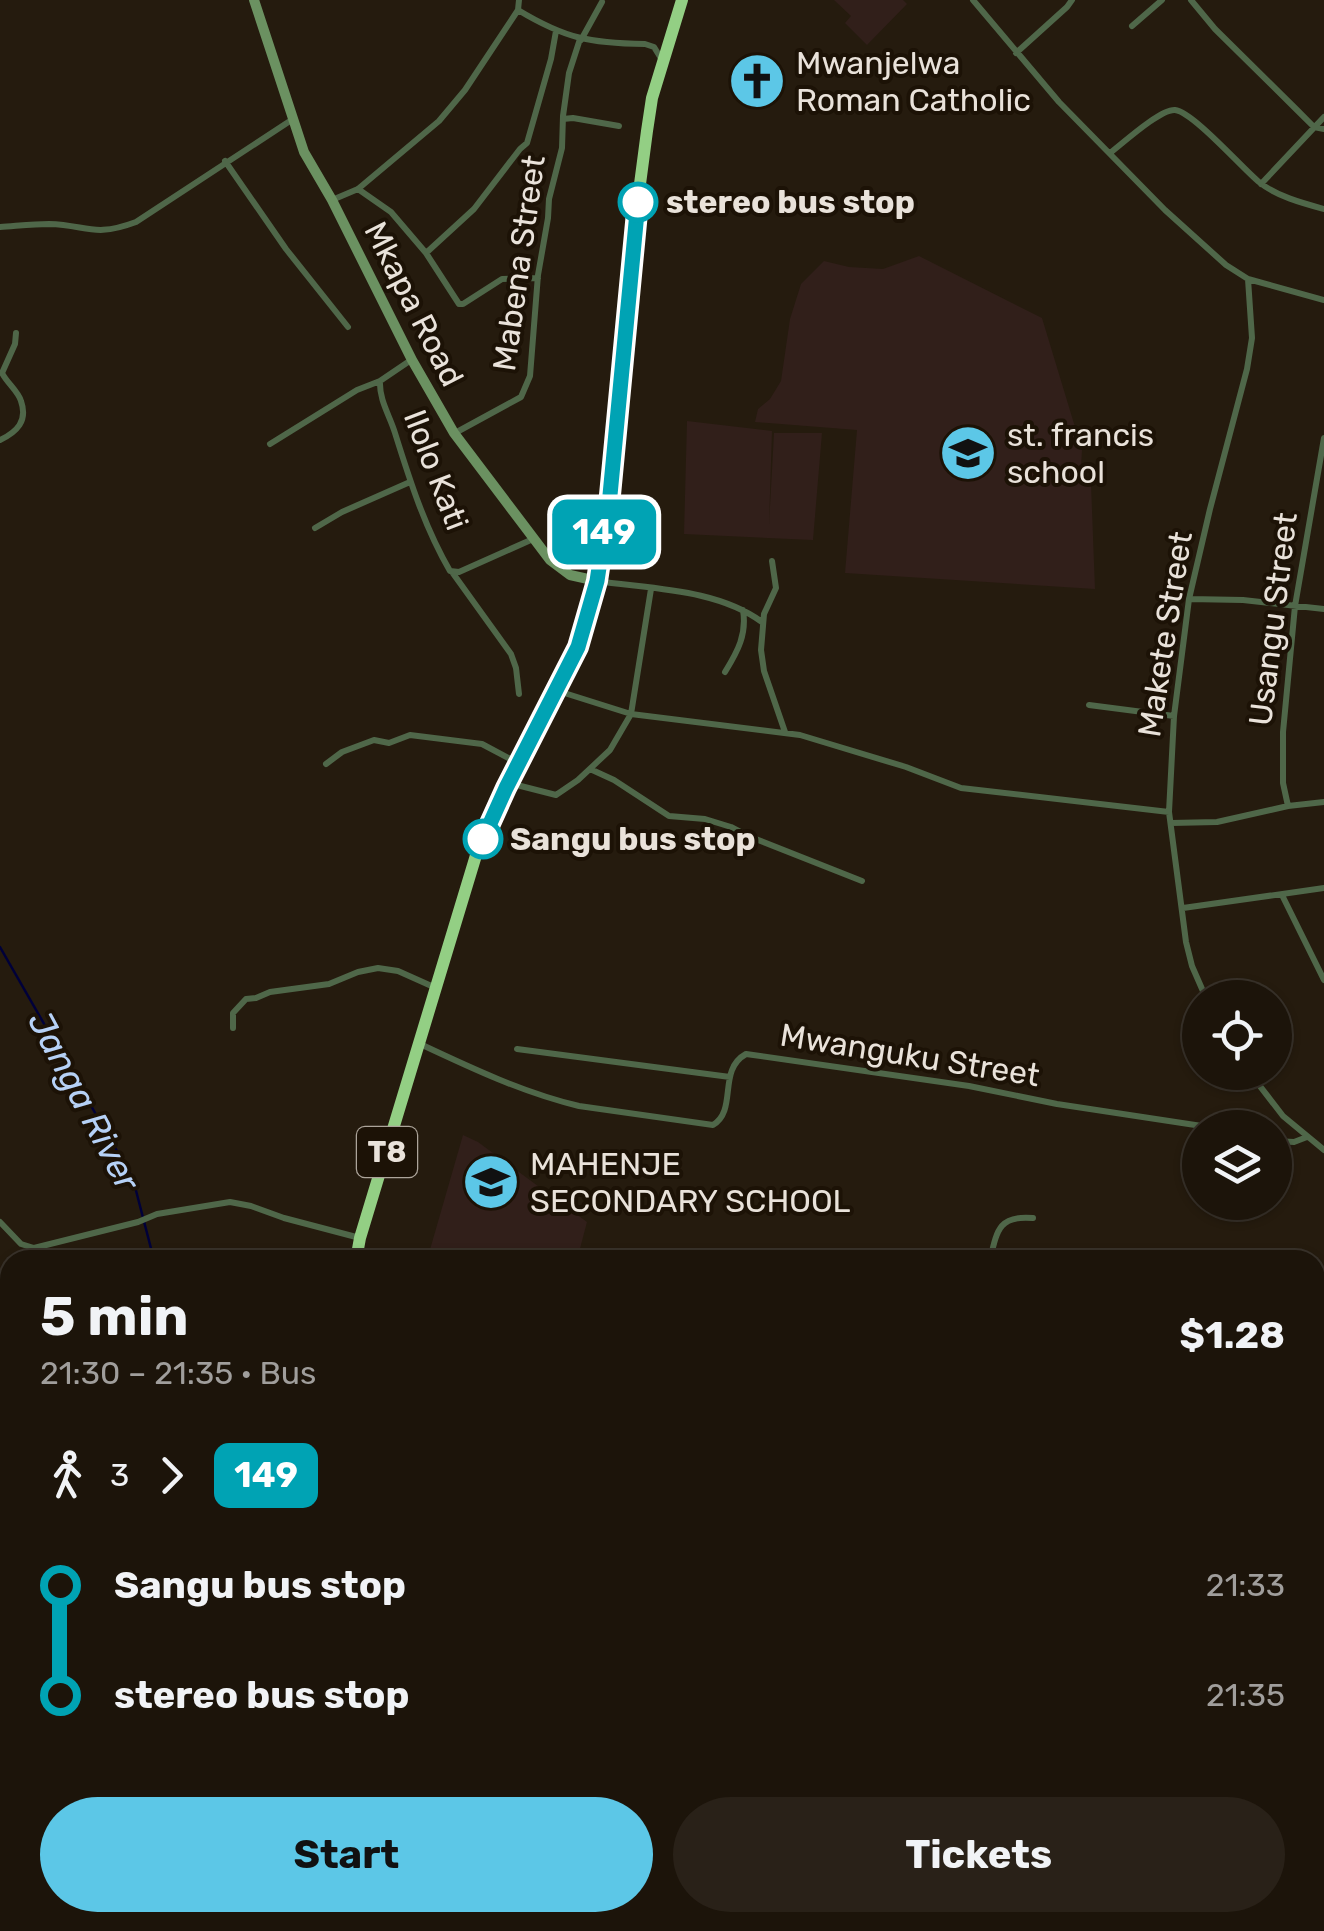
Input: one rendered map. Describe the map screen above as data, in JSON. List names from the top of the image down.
{
  "streets": {
    "highway": ["T8"],
    "street": [
      "Mabena Street",
      "Mkapa Road",
      "Ilolo Kati",
      "Usangu Street",
      "Makete Street",
      "Mwanguku Street"
    ]
  },
  "crossings": [
    ["Mabena Street", "Mkapa Road"],
    ["Mkapa Road", "T8"]
  ],
  "water": ["Janga River"],
  "places": {
    "church": ["Mwanjelwa Roman Catholic"],
    "other": ["stereo bus stop", "Sangu bus stop"],
    "school or university": ["st. francis school", "MAHENJE SECONDARY SCHOOL"]
  },
  "lines": ["bus line 149"],
  "page": {
    "on_map": "149",
    "heading": ["5 min", "21:30 – 21:35 · Bus", "$1.28"],
    "legs": ["3", "149"],
    "list": [
      {
        "name": "Sangu bus stop",
        "value": "21:33"
      },
      {
        "name": "stereo bus stop",
        "value": "21:35"
      }
    ],
    "buttons": ["Start", "Tickets"]
  }
}
